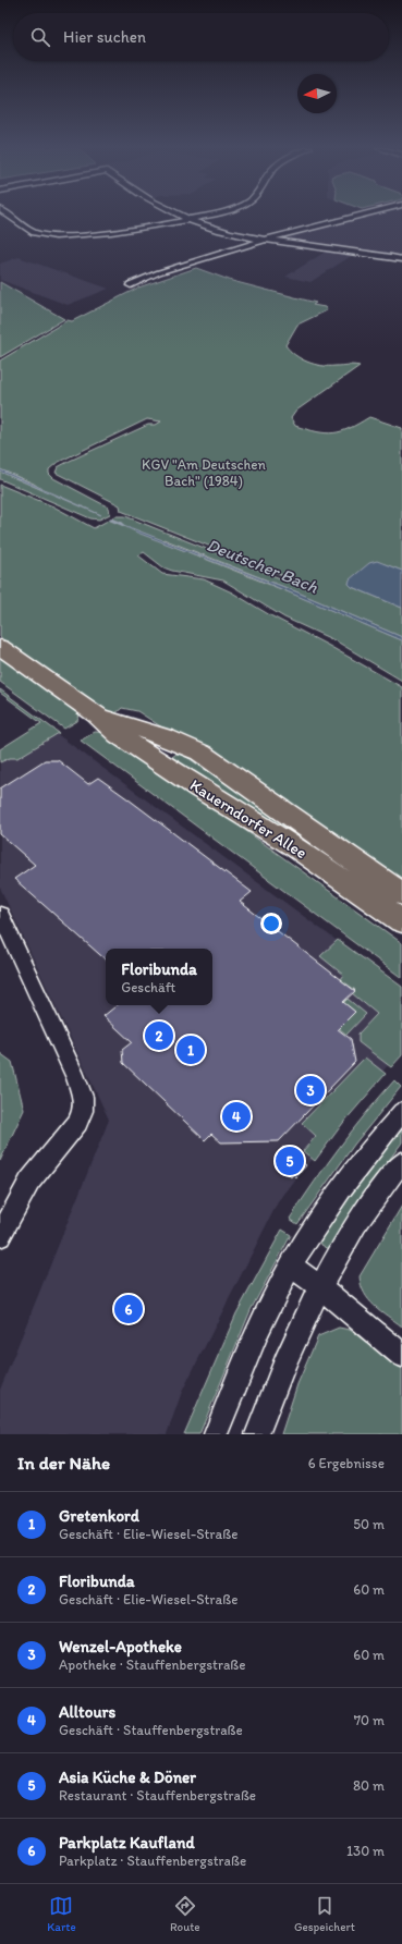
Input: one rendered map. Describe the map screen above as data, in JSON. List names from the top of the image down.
{
  "streets": {
    "main road": ["Kauerndorfer Allee"]
  },
  "water": ["Deutscher Bach"],
  "parks": ["KGV \"Am Deutschen Bach\" (1984)"],
  "north": "left",
  "page": {
    "search": "Hier suchen",
    "popup": ["Floribunda", "Geschäft"],
    "pins": [
      "2",
      "1",
      "3",
      "4",
      "5",
      "6"
    ],
    "heading": ["In der Nähe", "6 Ergebnisse"],
    "list": [
      {
        "mark": "1",
        "name": "Gretenkord",
        "note": "Geschäft · Elie-Wiesel-Straße",
        "value": "50 m"
      },
      {
        "mark": "2",
        "name": "Floribunda",
        "note": "Geschäft · Elie-Wiesel-Straße",
        "value": "60 m"
      },
      {
        "mark": "3",
        "name": "Wenzel-Apotheke",
        "note": "Apotheke · Stauffenbergstraße",
        "value": "60 m"
      },
      {
        "mark": "4",
        "name": "Alltours",
        "note": "Geschäft · Stauffenbergstraße",
        "value": "70 m"
      },
      {
        "mark": "5",
        "name": "Asia Küche & Döner",
        "note": "Restaurant · Stauffenbergstraße",
        "value": "80 m"
      },
      {
        "mark": "6",
        "name": "Parkplatz Kaufland",
        "note": "Parkplatz · Stauffenbergstraße",
        "value": "130 m"
      }
    ],
    "nav": ["Karte", "Route", "Gespeichert"]
  }
}
